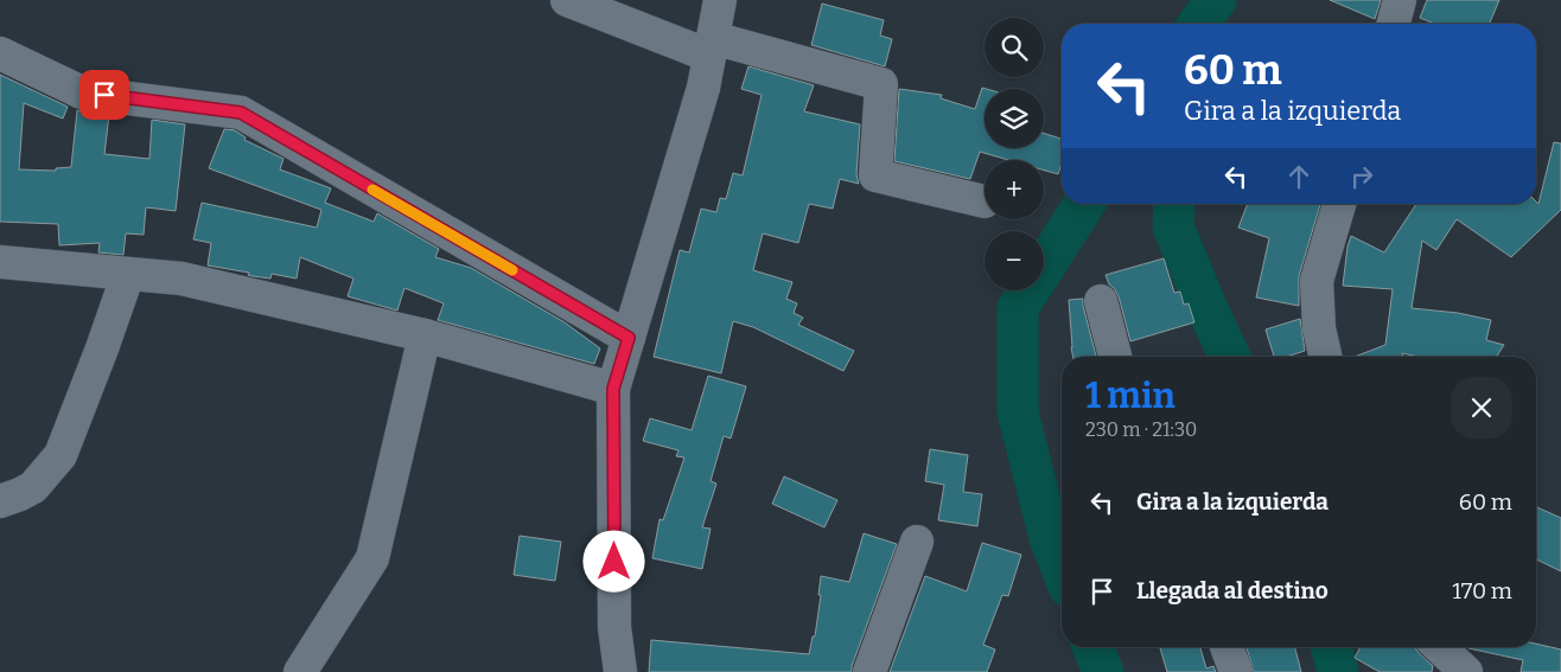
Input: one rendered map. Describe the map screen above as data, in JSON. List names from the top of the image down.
{
  "page": {
    "map_buttons": ["+", "−"],
    "turn": ["60 m", "Gira a la izquierda"],
    "heading": ["1 min", "230 m · 21:30"],
    "list": [
      {
        "name": "Gira a la izquierda",
        "value": "60 m"
      },
      {
        "name": "Llegada al destino",
        "value": "170 m"
      }
    ]
  }
}
